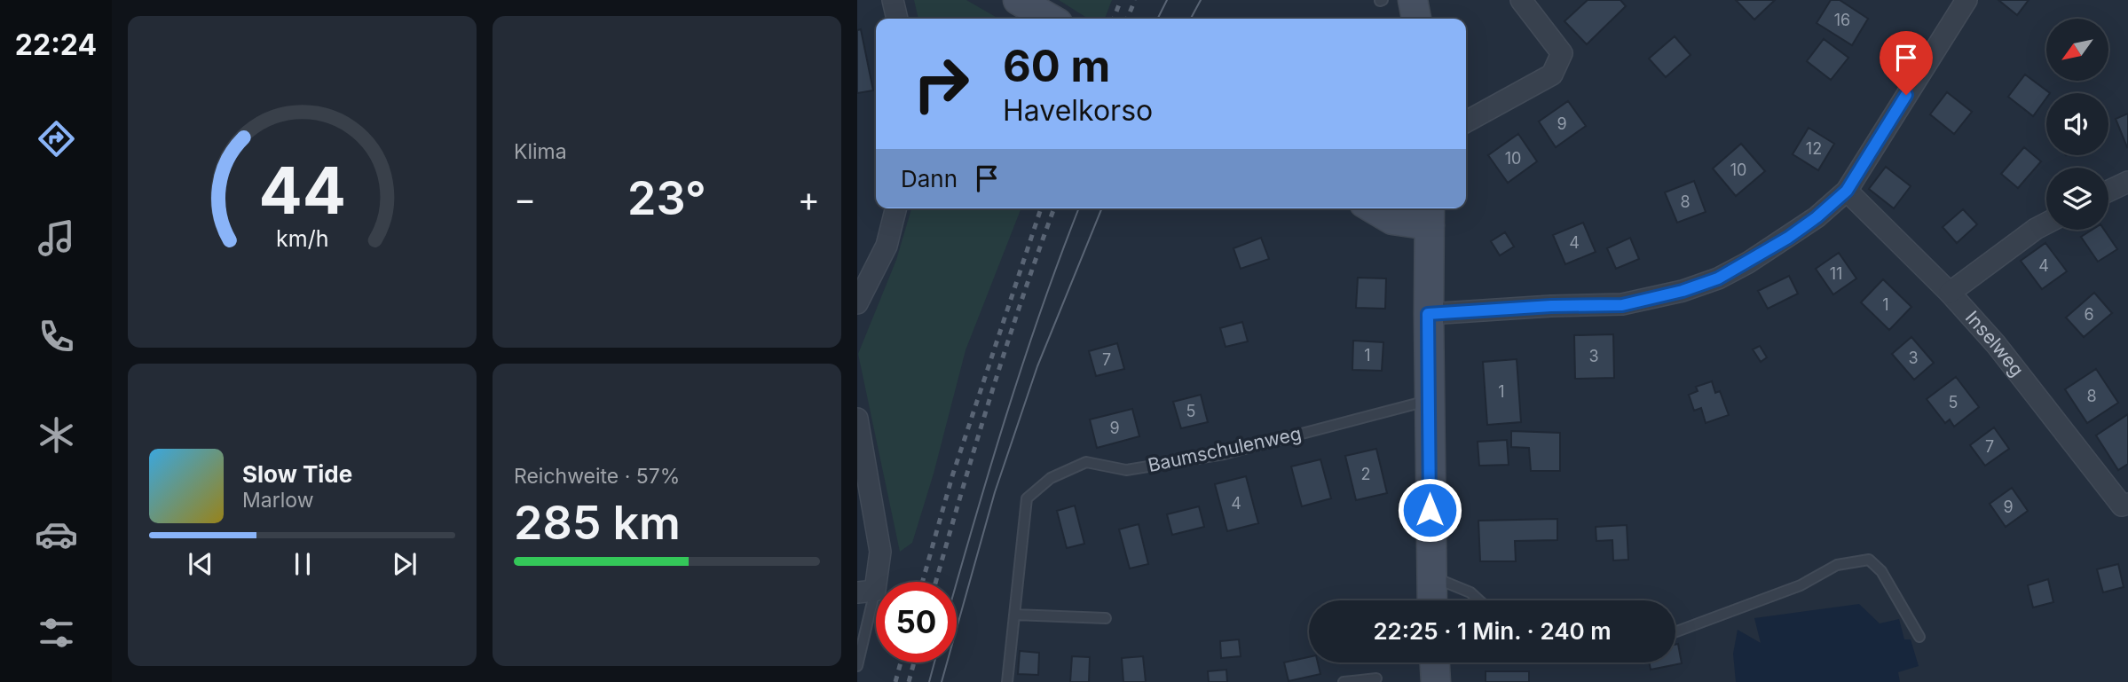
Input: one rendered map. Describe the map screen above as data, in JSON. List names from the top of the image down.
{
  "streets": {
    "street": ["Inselweg"],
    "lane": ["Baumschulenweg"]
  },
  "house_numbers": [
    "16",
    "9",
    "12",
    "10",
    "10",
    "8",
    "4",
    "4",
    "11",
    "1",
    "6",
    "1",
    "3",
    "3",
    "7",
    "1",
    "8",
    "5",
    "5",
    "9",
    "7",
    "2",
    "4",
    "9"
  ],
  "north": "bottom left",
  "page": {
    "tabs": "22:24",
    "tile": [
      "Klima",
      ["Reichweite · 57%", "285 km"]
    ],
    "turn": ["60 m", "Havelkorso"],
    "then": "Dann",
    "heat": ["−", "23°", "+"],
    "song": ["Slow Tide", "Marlow"],
    "limit": "50",
    "trip": "22:25 · 1 Min. · 240 m",
    "gauge": ["44", "km/h"]
  }
}
